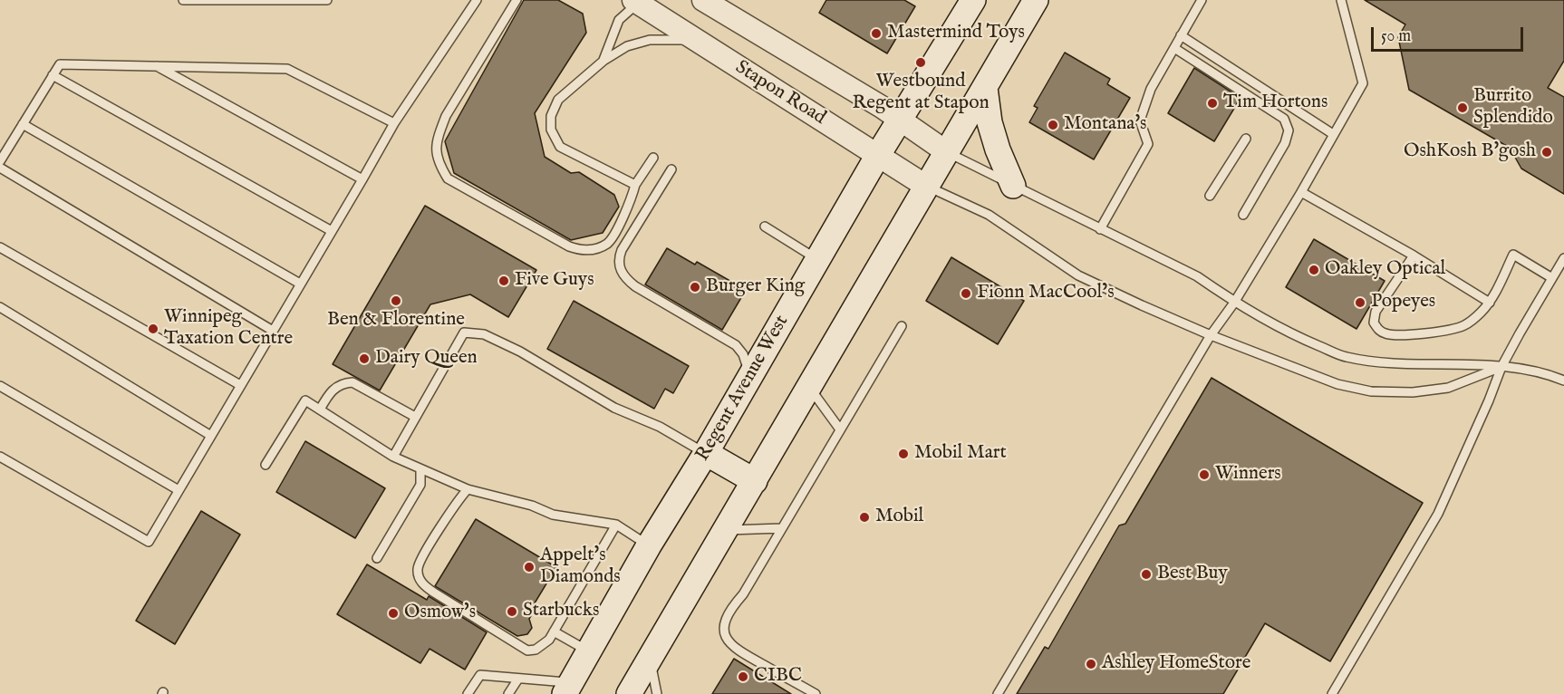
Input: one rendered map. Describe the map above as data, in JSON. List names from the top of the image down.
{
  "streets": {
    "main road": ["Regent Avenue West"],
    "street": ["Stapon Road"]
  },
  "crossings": [
    ["Stapon Road", "Regent Avenue West"]
  ],
  "places": [
    "Mastermind Toys",
    "Westbound Regent at Stapon",
    "Tim Hortons",
    "Burrito Splendido",
    "Montana's",
    "OshKosh B'gosh",
    "Oakley Optical",
    "Five Guys",
    "Burger King",
    "Fionn MacCool’s",
    "Ben & Florentine",
    "Popeyes",
    "Winnipeg Taxation Centre",
    "Dairy Queen",
    "Mobil Mart",
    "Winners",
    "Mobil",
    "Appelt's Diamonds",
    "Best Buy",
    "Starbucks",
    "Osmow's",
    "Ashley HomeStore",
    "CIBC"
  ],
  "scale_bar": "50 m"
}
